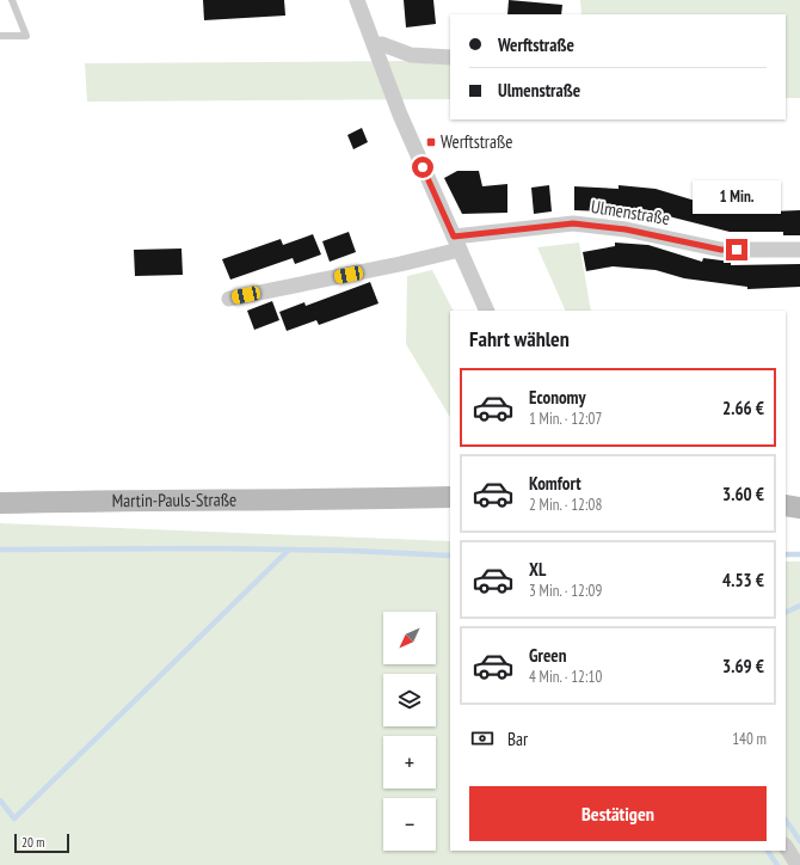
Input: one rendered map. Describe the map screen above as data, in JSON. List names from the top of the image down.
{
  "streets": {
    "street": ["Ulmenstraße", "Martin-Pauls-Straße"]
  },
  "places": {
    "transit": ["Werftstraße"]
  },
  "scale_bar": "20 m",
  "north": "bottom left",
  "page": {
    "banner": ["Werftstraße", "Ulmenstraße"],
    "bubble": "1 Min.",
    "heading": "Fahrt wählen",
    "list": [
      {
        "name": "Economy",
        "note": "1 Min. · 12:07",
        "value": "2.66 €"
      },
      {
        "name": "Komfort",
        "note": "2 Min. · 12:08",
        "value": "3.60 €"
      },
      {
        "name": "XL",
        "note": "3 Min. · 12:09",
        "value": "4.53 €"
      },
      {
        "name": "Green",
        "note": "4 Min. · 12:10",
        "value": "3.69 €"
      }
    ],
    "map_buttons": ["+", "−"],
    "pay": ["Bar", "140 m"],
    "buttons": "Bestätigen",
    "scale": "20 m"
  }
}
